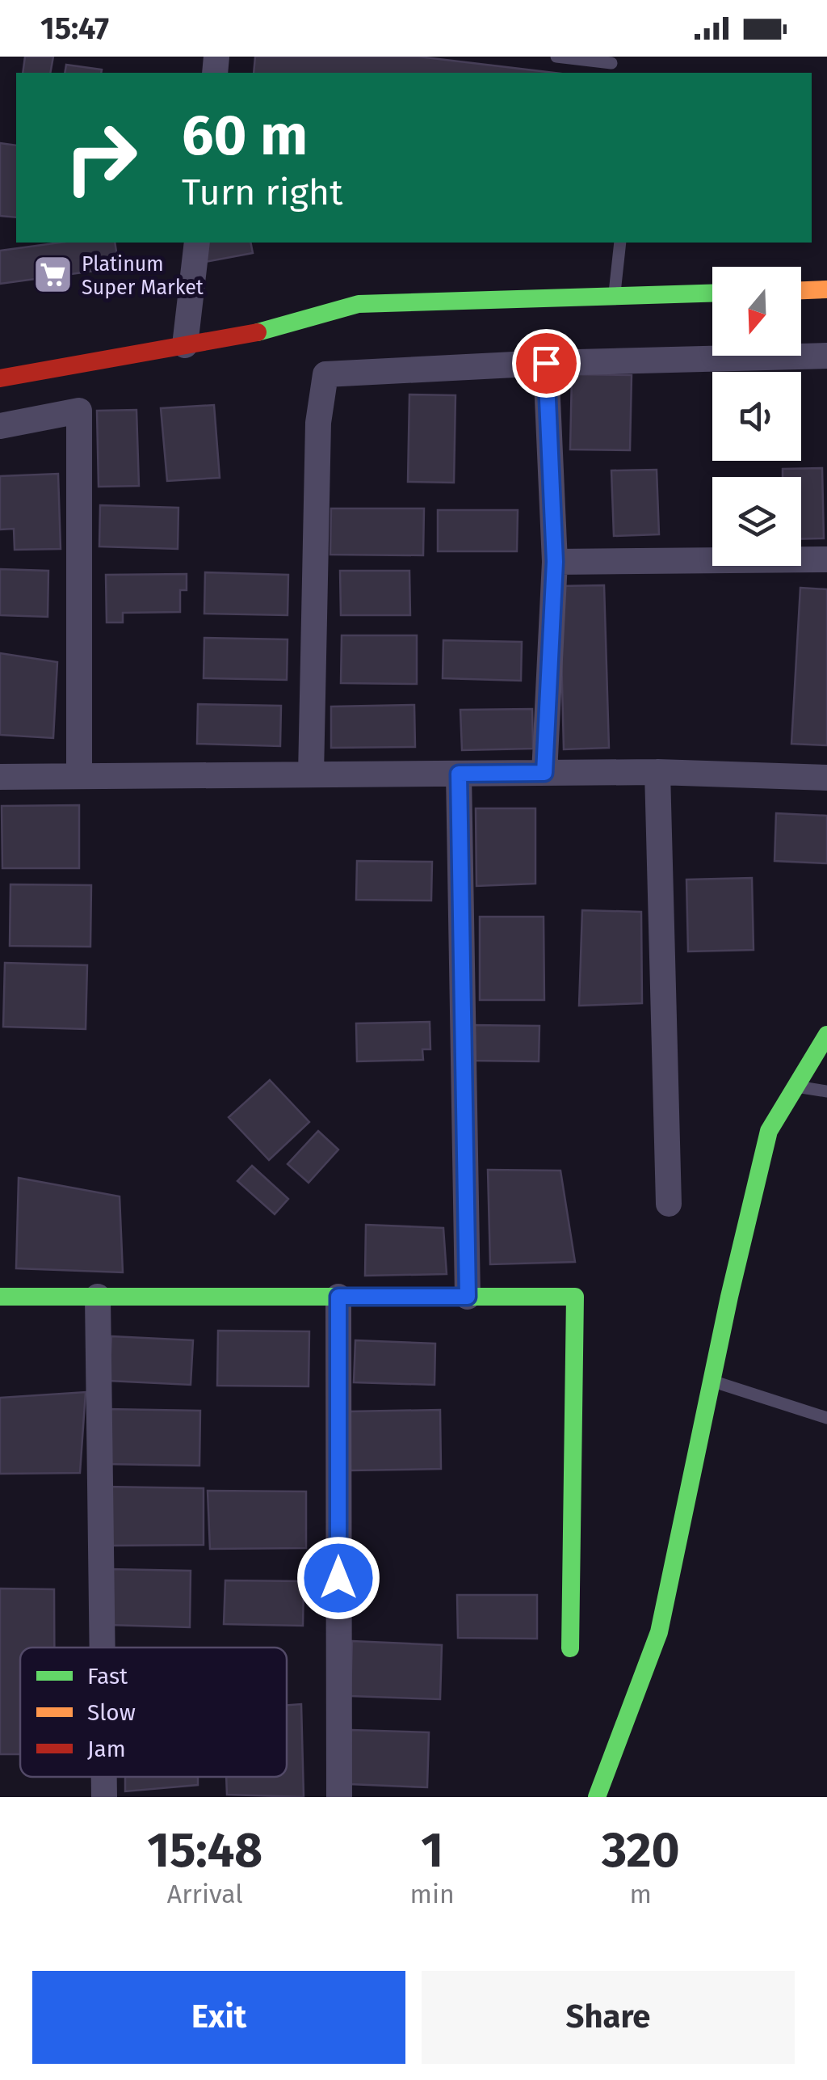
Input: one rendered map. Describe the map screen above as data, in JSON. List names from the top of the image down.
{
  "places": {
    "supermarket": ["Platinum Super Market"]
  },
  "legend": ["Fast", "Slow", "Jam"],
  "north": "bottom",
  "page": {
    "status": "15:47",
    "turn": ["60 m", "Turn right"],
    "eta": [
      "15:48",
      "Arrival",
      "1",
      "min",
      "320",
      "m"
    ],
    "buttons": ["Exit", "Share"]
  }
}
